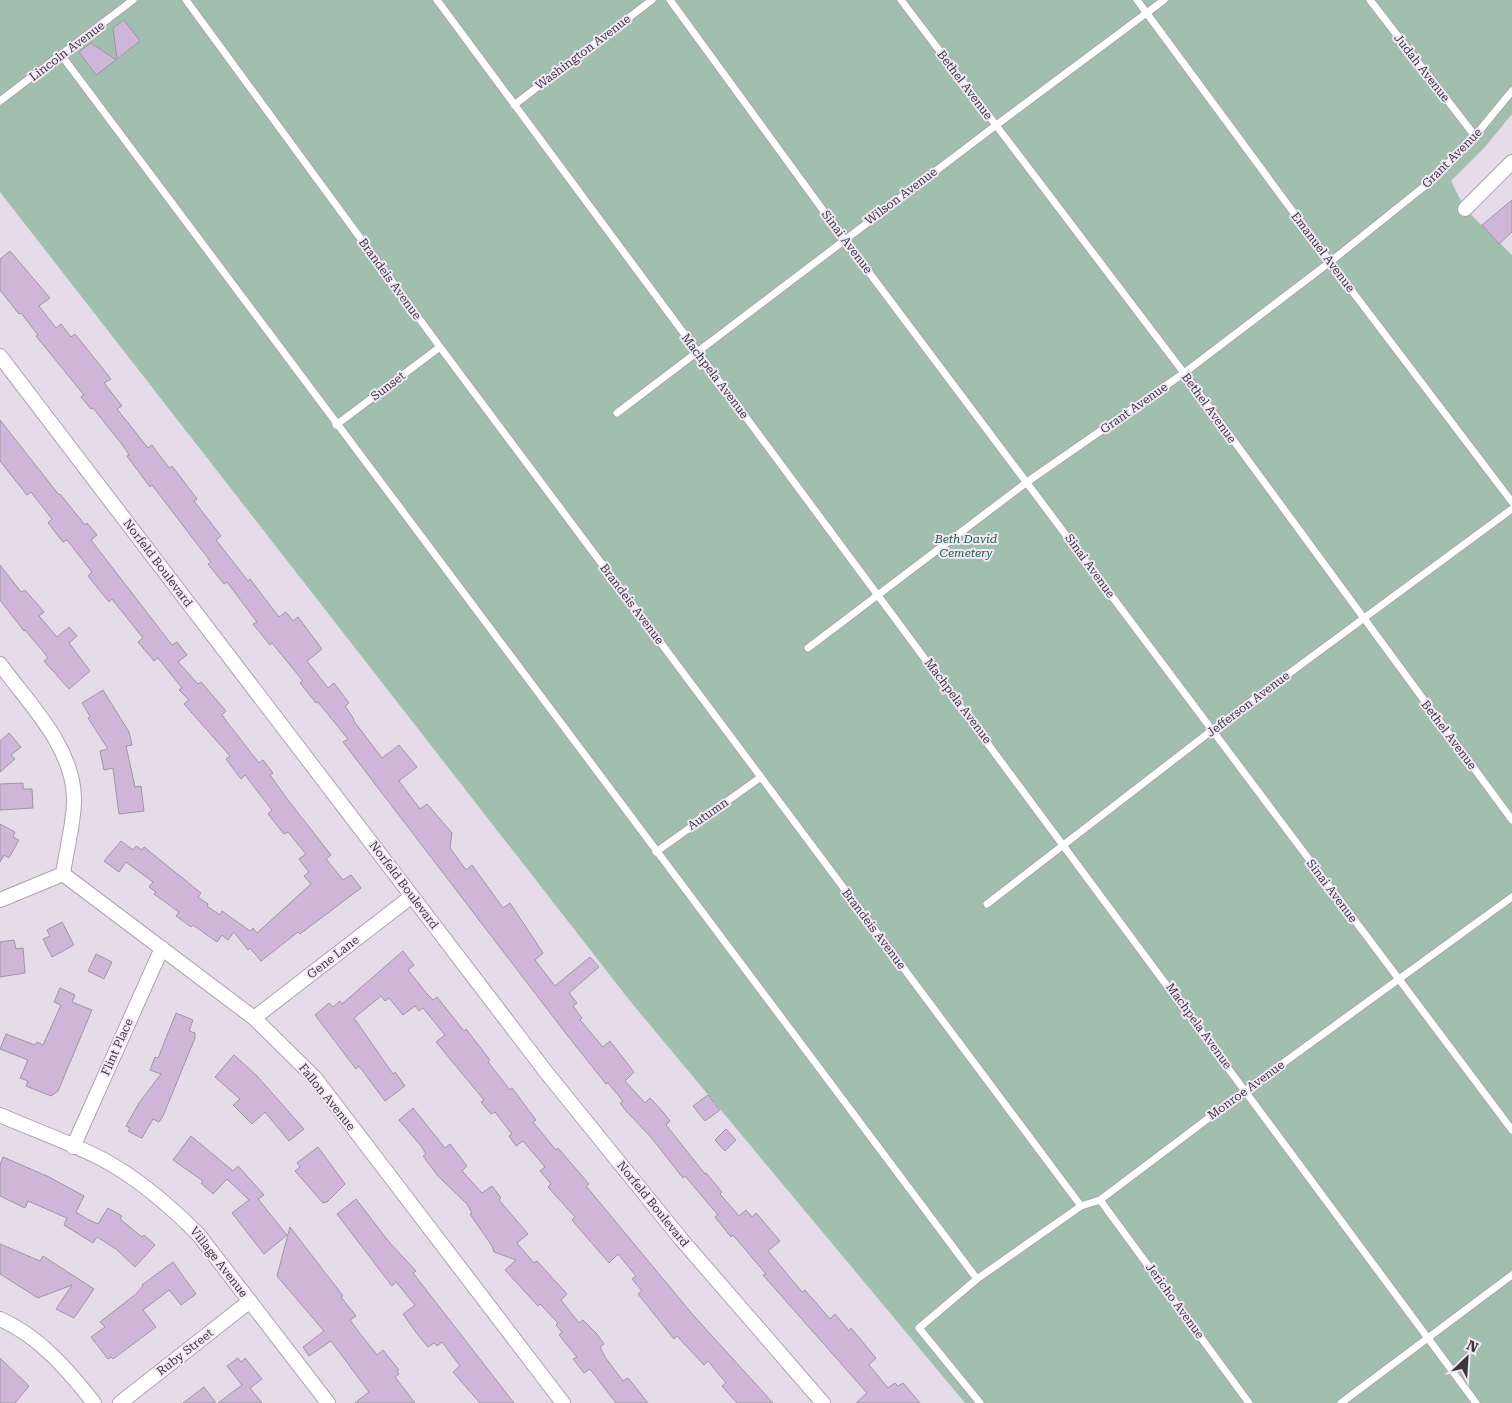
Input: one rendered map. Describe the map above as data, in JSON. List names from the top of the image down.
{
  "streets": {
    "street": [
      "Norfeld Boulevard",
      "Gene Lane",
      "Flint Place",
      "Fallon Avenue",
      "Village Avenue",
      "Ruby Street"
    ],
    "lane": [
      "Lincoln Avenue",
      "Washington Avenue",
      "Judah Avenue",
      "Bethel Avenue",
      "Grant Avenue",
      "Wilson Avenue",
      "Sinai Avenue",
      "Emanuel Avenue",
      "Brandeis Avenue",
      "Machpela Avenue",
      "Sunset",
      "Jefferson Avenue",
      "Autumn",
      "Monroe Avenue",
      "Jericho Avenue"
    ]
  },
  "crossings": [
    ["Washington Avenue", "Machpela Avenue"],
    ["Judah Avenue", "Grant Avenue"],
    ["Bethel Avenue", "Grant Avenue"],
    ["Bethel Avenue", "Wilson Avenue"],
    ["Bethel Avenue", "Jefferson Avenue"],
    ["Grant Avenue", "Sinai Avenue"],
    ["Grant Avenue", "Emanuel Avenue"],
    ["Grant Avenue", "Machpela Avenue"],
    ["Wilson Avenue", "Sinai Avenue"],
    ["Wilson Avenue", "Emanuel Avenue"],
    ["Wilson Avenue", "Machpela Avenue"],
    ["Sinai Avenue", "Jefferson Avenue"],
    ["Sinai Avenue", "Monroe Avenue"],
    ["Brandeis Avenue", "Sunset"],
    ["Brandeis Avenue", "Autumn"],
    ["Brandeis Avenue", "Monroe Avenue"],
    ["Machpela Avenue", "Jefferson Avenue"],
    ["Machpela Avenue", "Monroe Avenue"],
    ["Norfeld Boulevard", "Gene Lane"],
    ["Gene Lane", "Fallon Avenue"],
    ["Flint Place", "Fallon Avenue"],
    ["Flint Place", "Village Avenue"],
    ["Monroe Avenue", "Jericho Avenue"],
    ["Village Avenue", "Ruby Street"]
  ],
  "parks": ["Beth David Cemetery"],
  "north": "top right"
}
